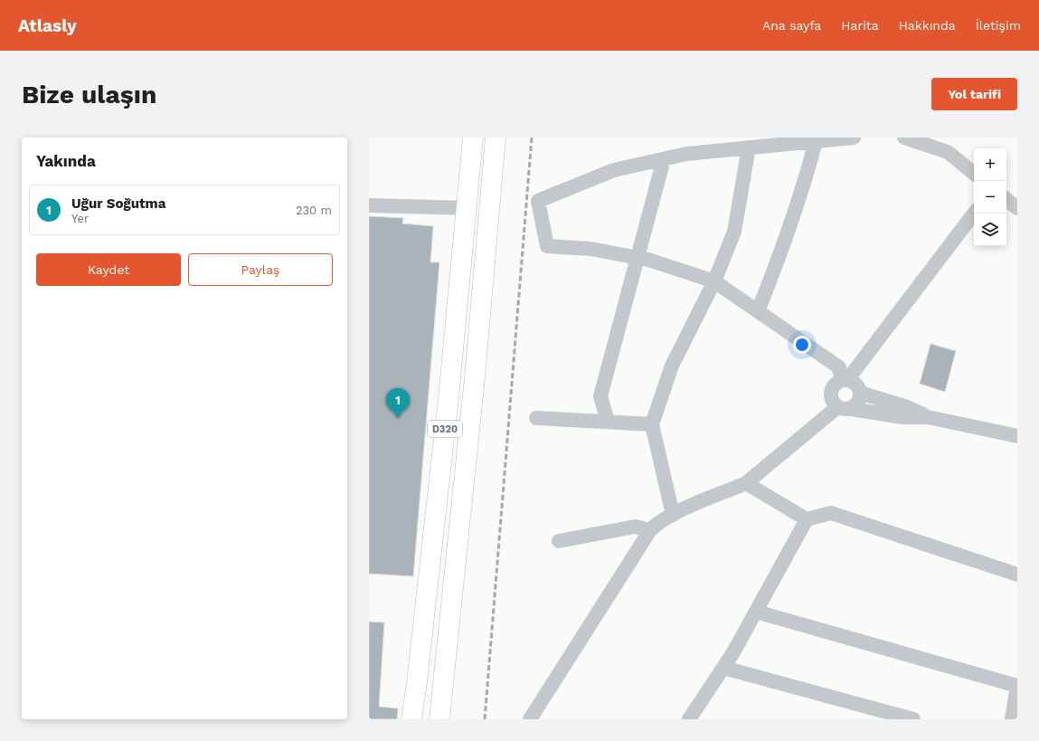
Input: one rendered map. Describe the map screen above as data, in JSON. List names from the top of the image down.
{
  "streets": {
    "highway": ["D320"]
  },
  "page": {
    "header": "Atlasly",
    "nav": [
      "Ana sayfa",
      "Harita",
      "Hakkında",
      "İletişim"
    ],
    "buttons": [
      "Yol tarifi",
      ["Kaydet", "Paylaş"]
    ],
    "title": "Bize ulaşın",
    "heading": "Yakında",
    "map_buttons": ["+", "−"],
    "list": [
      {
        "mark": "1",
        "name": "Uğur Soğutma",
        "note": "Yer",
        "value": "230 m"
      }
    ],
    "pins": "1"
  }
}
